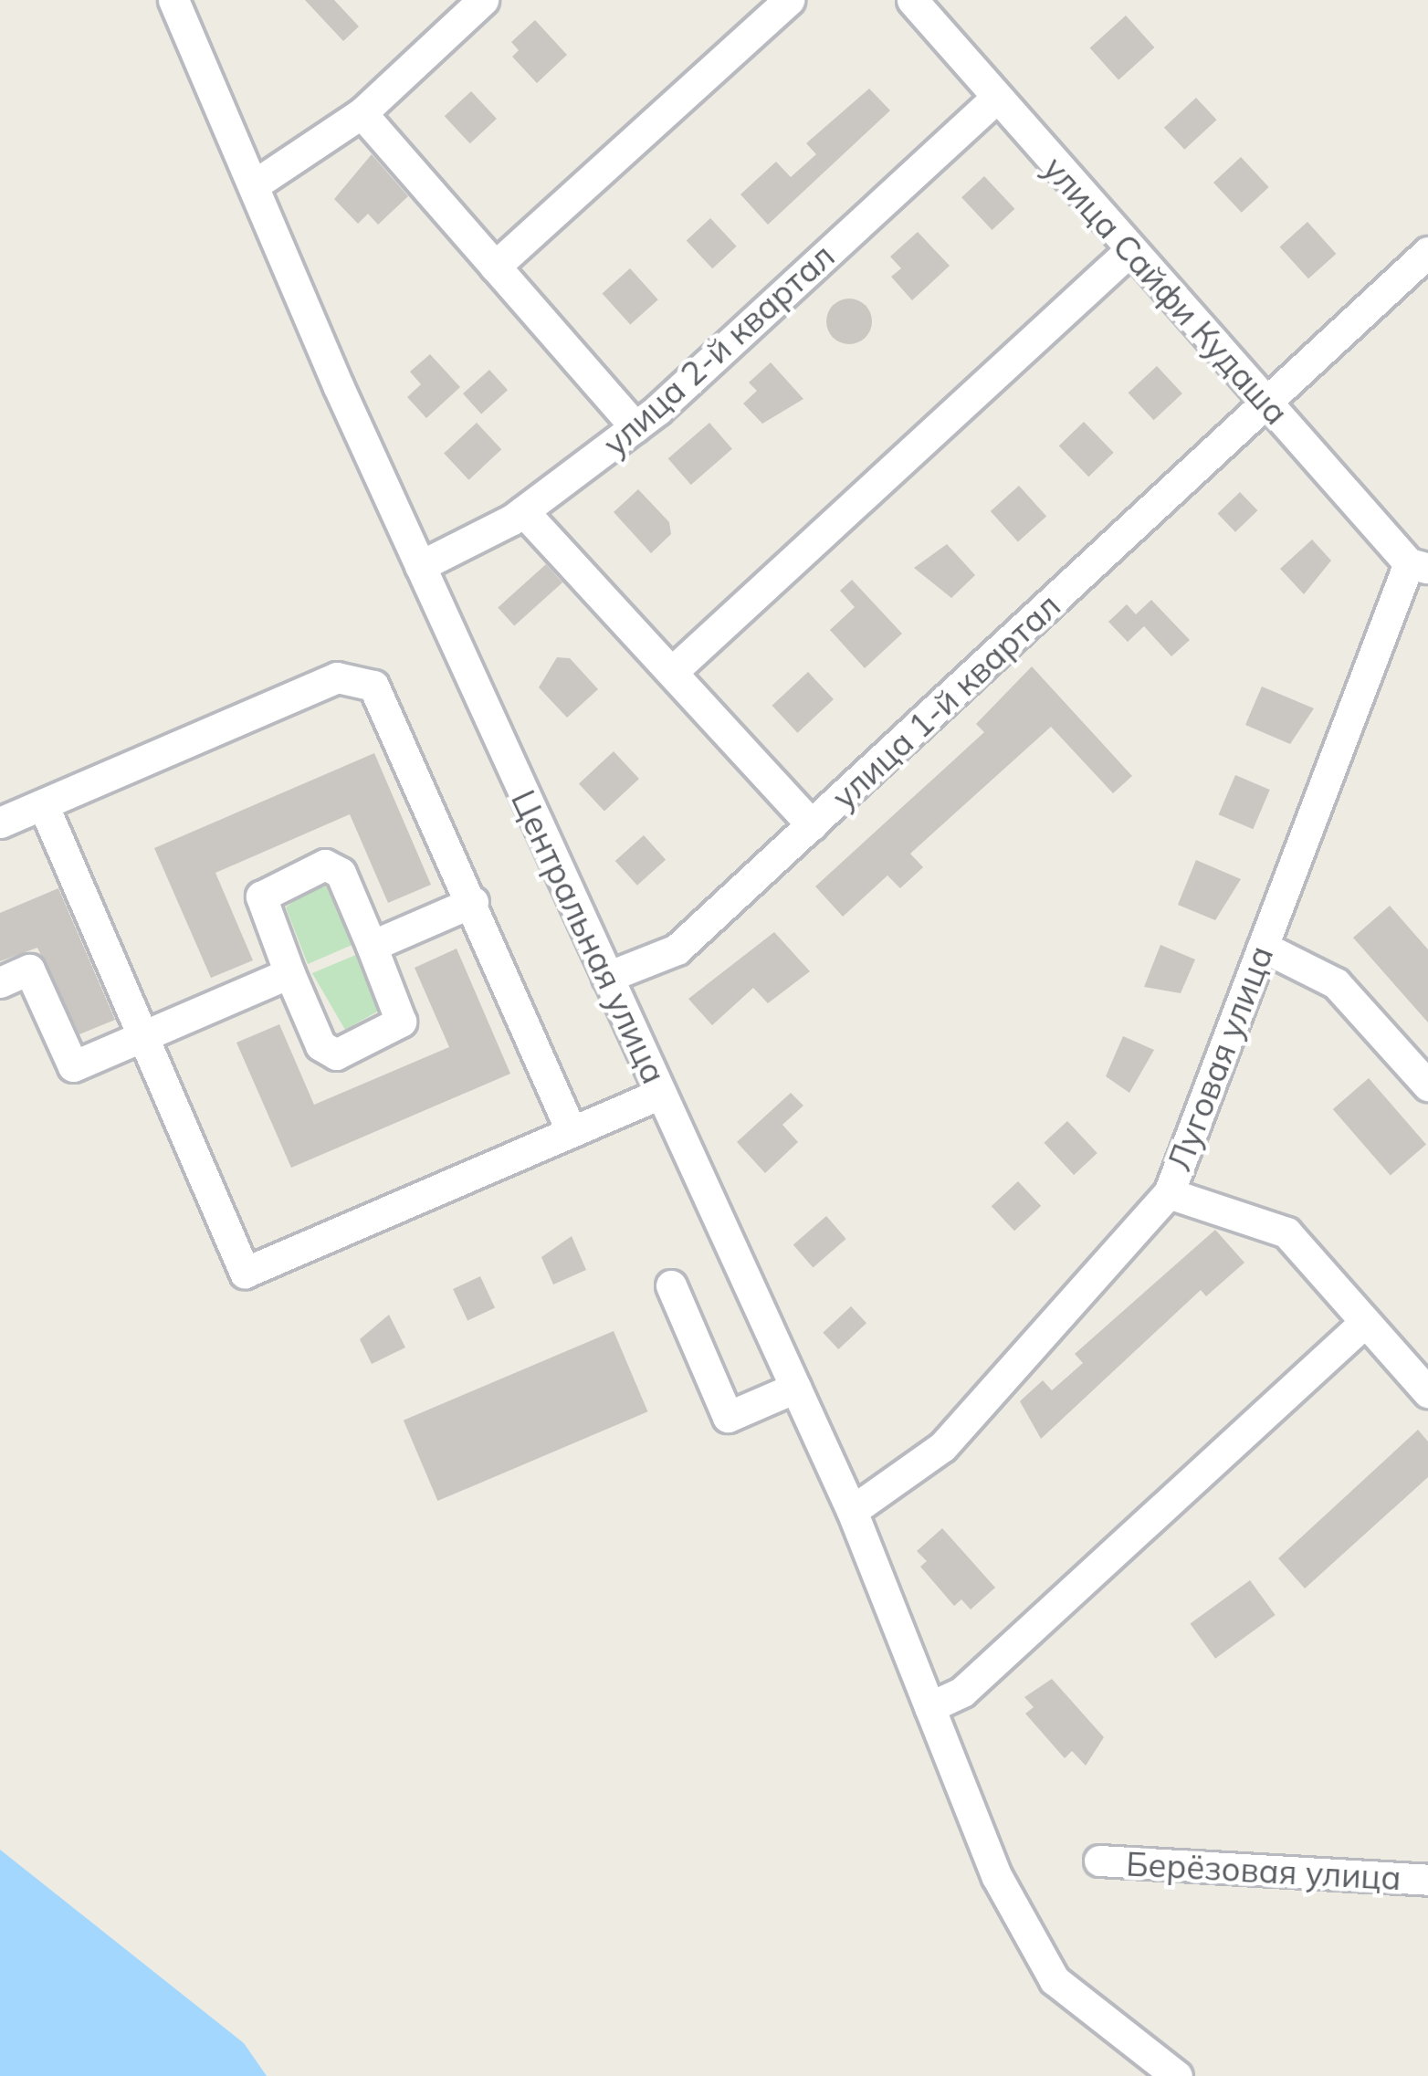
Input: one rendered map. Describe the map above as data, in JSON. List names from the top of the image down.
{
  "streets": {
    "street": [
      "улица Сайфи Кудаша",
      "улица 2-й квартал",
      "улица 1-й квартал",
      "Центральная улица",
      "Луговая улица",
      "Берёзовая улица"
    ]
  },
  "crossings": [
    ["улица Сайфи Кудаша", "улица 2-й квартал"],
    ["улица Сайфи Кудаша", "улица 1-й квартал"],
    ["улица Сайфи Кудаша", "Луговая улица"],
    ["улица 2-й квартал", "Центральная улица"],
    ["улица 1-й квартал", "Центральная улица"],
    ["Центральная улица", "Луговая улица"]
  ]
}
